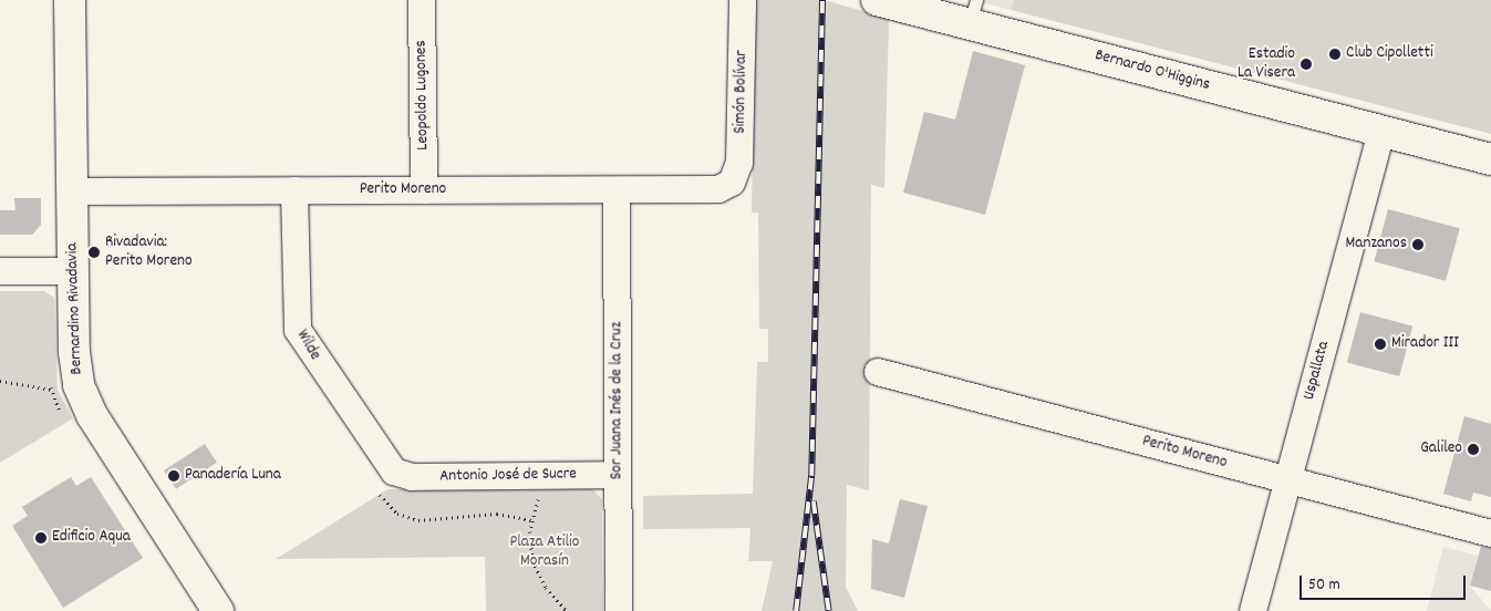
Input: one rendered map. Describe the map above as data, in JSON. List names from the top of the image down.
{
  "streets": {
    "main road": ["Bernardo O'Higgins", "Bernardino Rivadavia"],
    "street": [
      "Simón Bolívar",
      "Leopoldo Lugones",
      "Perito Moreno",
      "Wilde",
      "Uspallata",
      "Sor Juana Inés de la Cruz",
      "Antonio José de Sucre"
    ]
  },
  "crossings": [
    ["Bernardo O'Higgins", "Uspallata"],
    ["Simón Bolívar", "Perito Moreno"],
    ["Leopoldo Lugones", "Perito Moreno"],
    ["Perito Moreno", "Bernardino Rivadavia"],
    ["Perito Moreno", "Wilde"],
    ["Perito Moreno", "Uspallata"],
    ["Perito Moreno", "Sor Juana Inés de la Cruz"],
    ["Wilde", "Antonio José de Sucre"],
    ["Sor Juana Inés de la Cruz", "Antonio José de Sucre"]
  ],
  "parks": ["Plaza Atilio Morasín"],
  "places": [
    "Club Cipolletti",
    "Estadio La Visera",
    "Manzanos",
    "Rivadavia: Perito Moreno",
    "Mirador III",
    "Galileo",
    "Panadería Luna",
    "Edificio Aqua"
  ],
  "scale_bar": "50 m"
}
